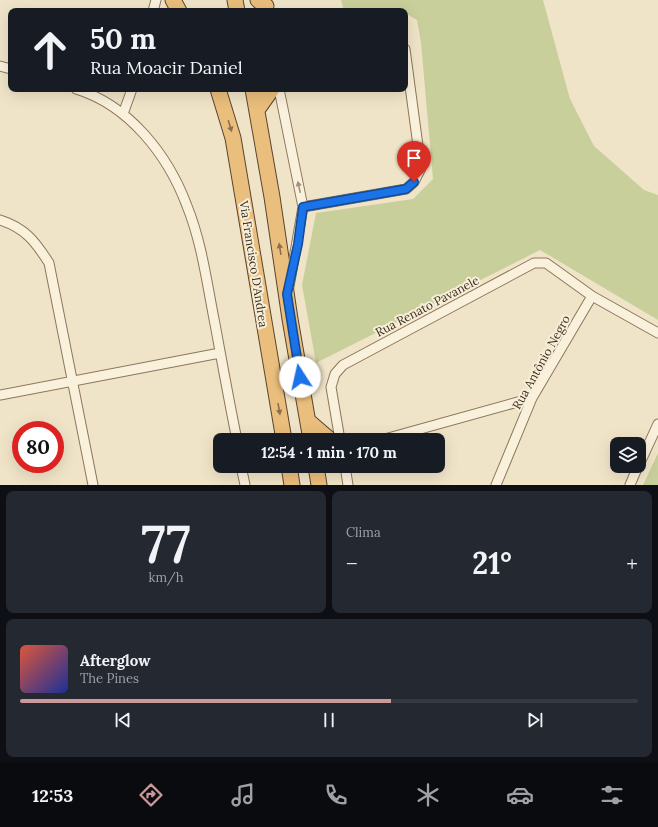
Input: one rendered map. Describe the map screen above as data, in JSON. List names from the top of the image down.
{
  "streets": {
    "highway": ["Via Francisco D'Andrea"],
    "street": ["Rua Renato Pavanele", "Rua Antônio Negro"]
  },
  "crossings": [
    ["Rua Renato Pavanele", "Rua Antônio Negro"]
  ],
  "page": {
    "turn": ["50 m", "Rua Moacir Daniel"],
    "limit": "80",
    "trip": "12:54 · 1 min · 170 m",
    "tile": [
      ["77", "km/h"],
      "Clima"
    ],
    "heat": ["−", "21°", "+"],
    "song": ["Afterglow", "The Pines"],
    "tabs": "12:53"
  }
}
